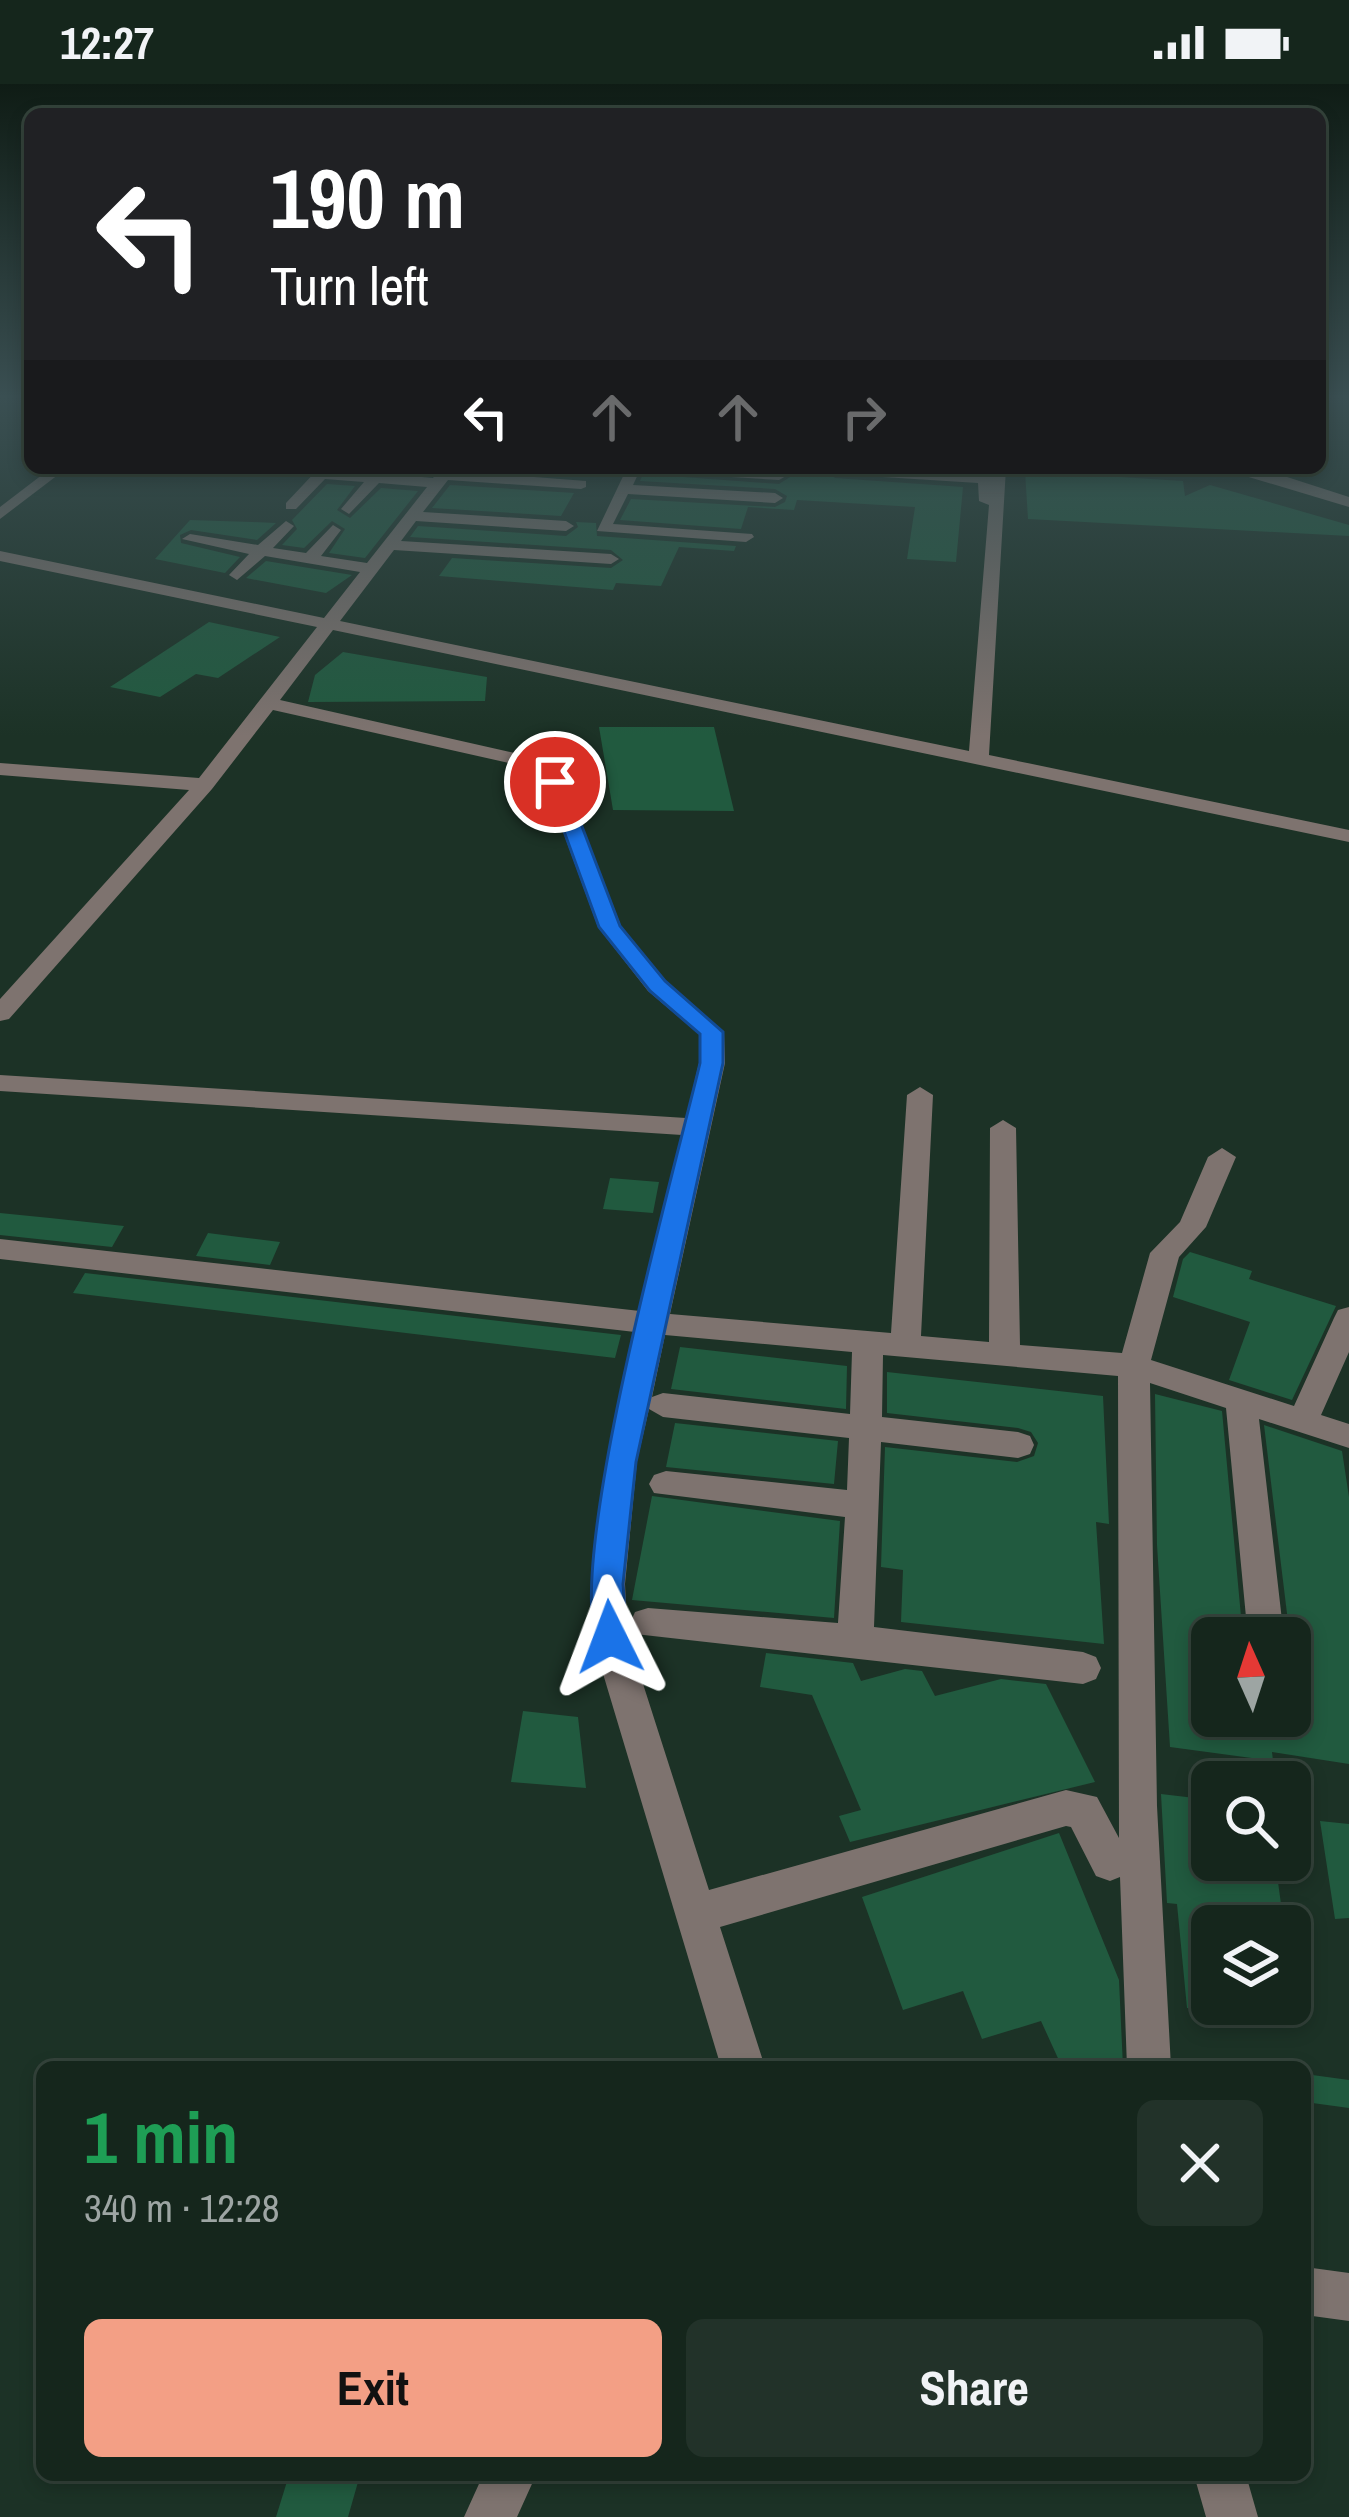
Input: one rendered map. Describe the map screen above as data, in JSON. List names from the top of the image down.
{
  "north": "top",
  "page": {
    "status": "12:27",
    "turn": ["190 m", "Turn left"],
    "heading": ["1 min", "340 m · 12:28"],
    "buttons": ["Exit", "Share"]
  }
}
